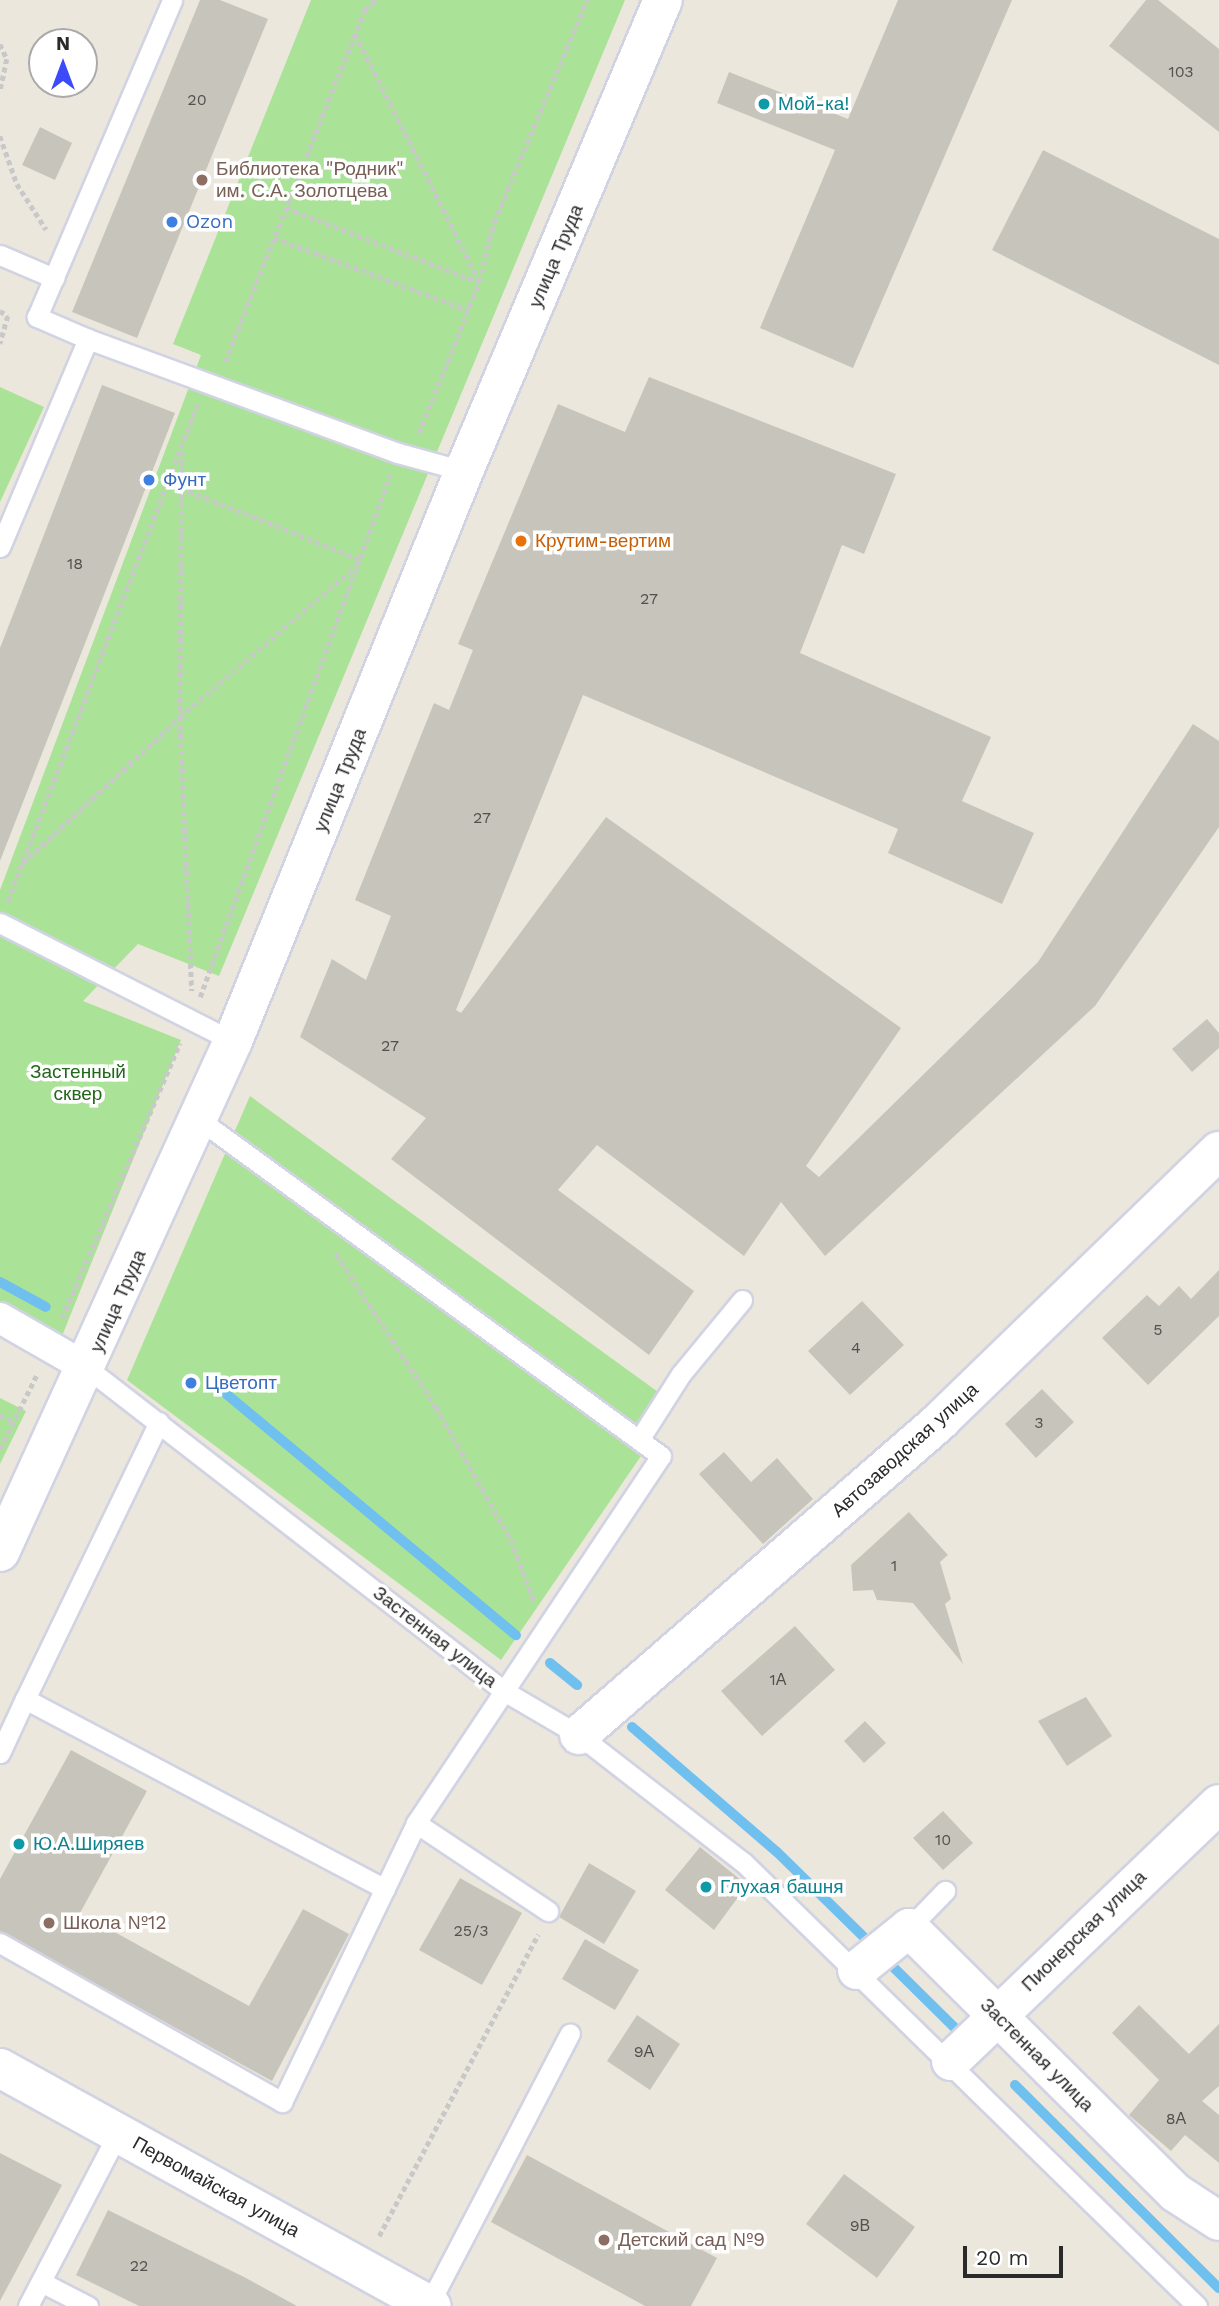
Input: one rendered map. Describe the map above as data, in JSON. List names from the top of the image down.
{
  "streets": {
    "street": [
      "улица Труда",
      "Автозаводская улица",
      "Застенная улица",
      "Пионерская улица",
      "Первомайская улица"
    ]
  },
  "crossings": [
    ["улица Труда", "Застенная улица"],
    ["Автозаводская улица", "Застенная улица"],
    ["Застенная улица", "Пионерская улица"]
  ],
  "parks": ["Застенный сквер"],
  "places": [
    "Мой-ка!",
    "Библиотека \"Родник\" им. С.А. Золотцева",
    "Ozon",
    "Фунт",
    "Крутим-вертим",
    "Цветопт",
    "Ю.А.Ширяев",
    "Глухая башня",
    "Школа №12",
    "Детский сад №9"
  ],
  "house_numbers": [
    "103",
    "20",
    "18",
    "27",
    "27",
    "27",
    "5",
    "4",
    "3",
    "1",
    "1А",
    "10",
    "25/3",
    "9А",
    "8А",
    "9В",
    "22"
  ],
  "scale_bar": "20 m",
  "north": "top"
}
